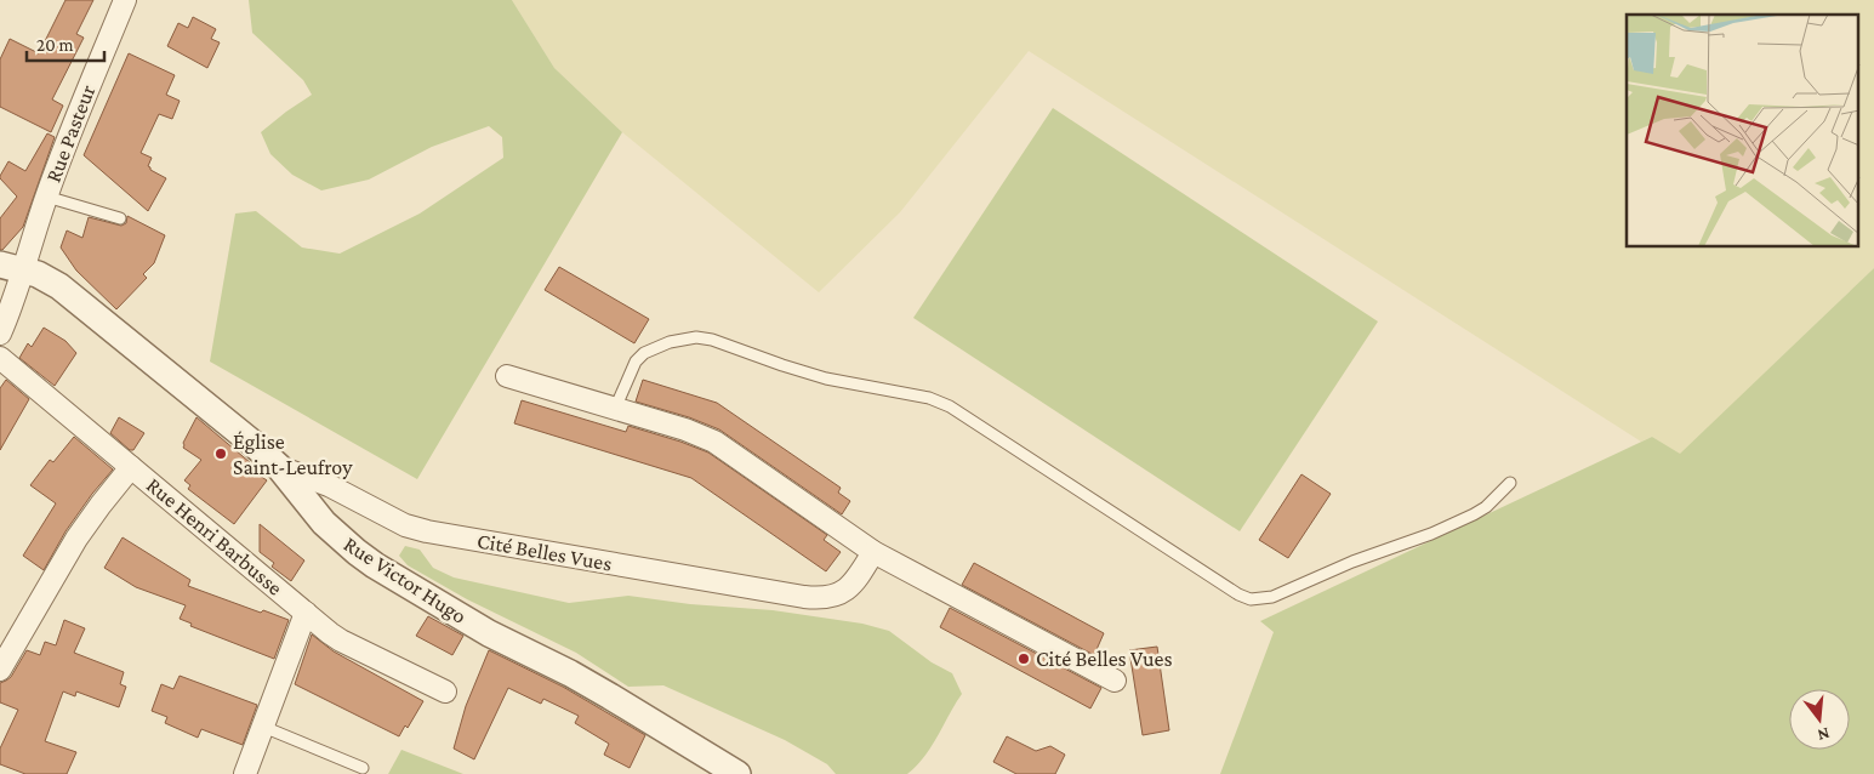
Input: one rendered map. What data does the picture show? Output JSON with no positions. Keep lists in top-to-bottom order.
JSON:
{
  "streets": {
    "street": [
      "Rue Pasteur",
      "Rue Henri Barbusse",
      "Cité Belles Vues",
      "Rue Victor Hugo"
    ]
  },
  "crossings": [
    ["Rue Pasteur", "Rue Victor Hugo"],
    ["Cité Belles Vues", "Rue Victor Hugo"]
  ],
  "places": ["Église Saint-Leufroy", "Cité Belles Vues"],
  "scale_bar": "20 m",
  "north": "bottom"
}
